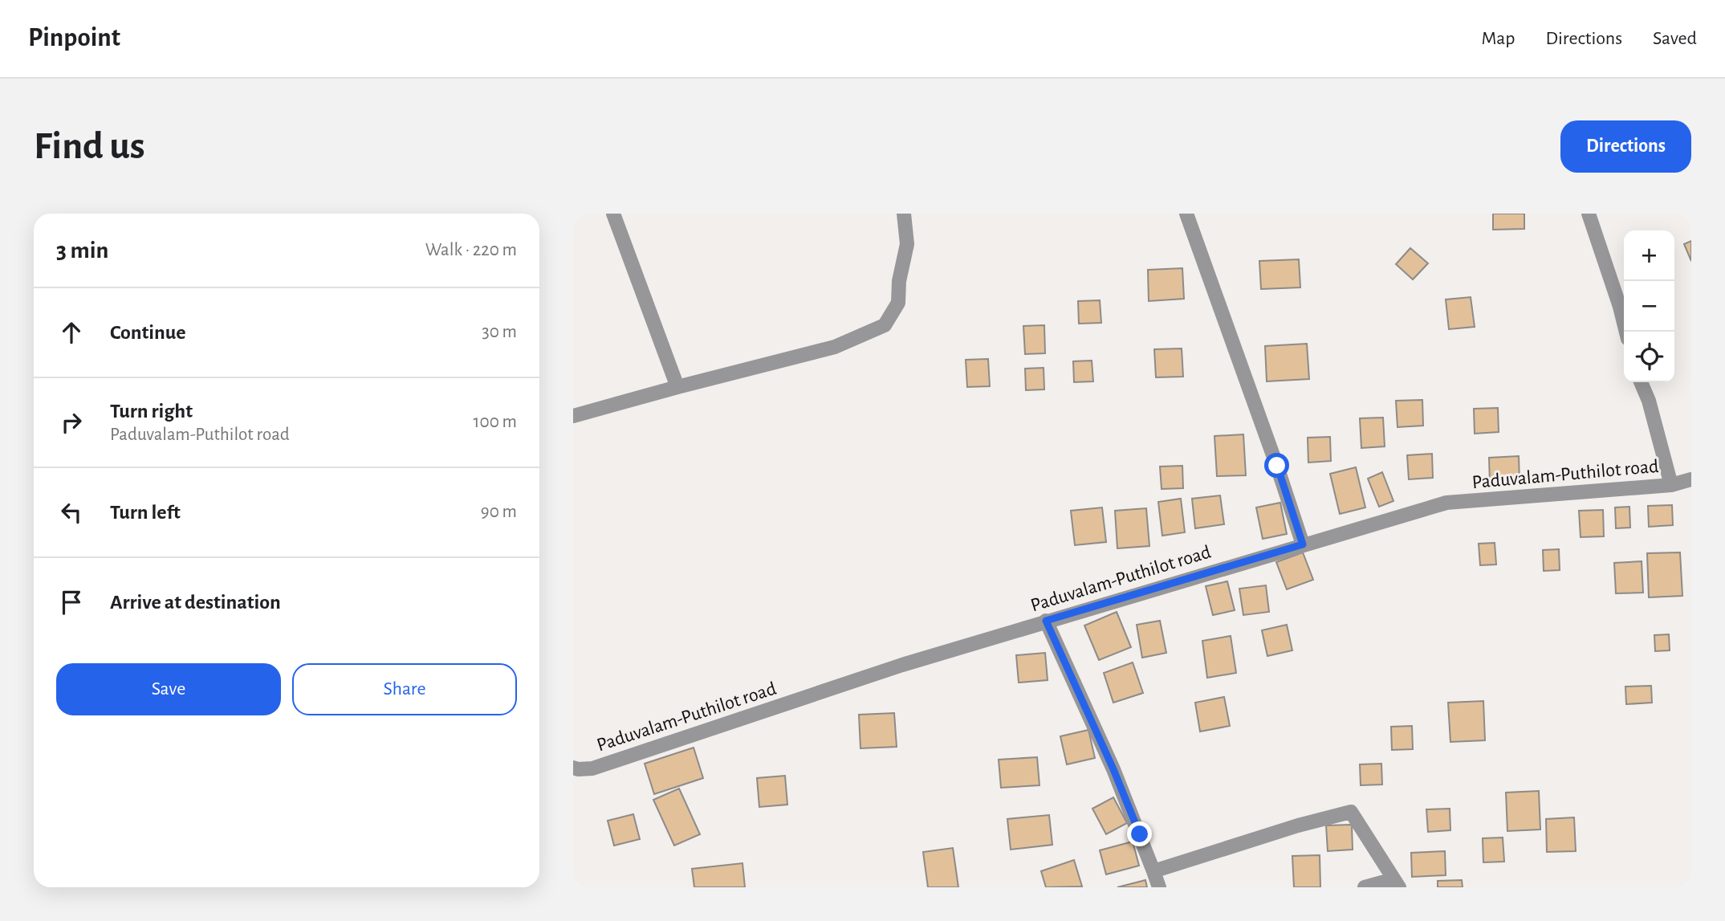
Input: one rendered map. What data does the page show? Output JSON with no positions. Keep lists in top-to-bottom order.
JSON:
{
  "streets": {
    "street": ["Paduvalam-Puthilot road"]
  },
  "page": {
    "header": "Pinpoint",
    "nav": ["Map", "Directions", "Saved"],
    "buttons": [
      "Directions",
      ["Save", "Share"]
    ],
    "title": "Find us",
    "heading": ["3 min", "Walk · 220 m"],
    "map_buttons": ["+", "−"],
    "list": [
      ["Continue", "30 m"],
      ["Turn right", "Paduvalam-Puthilot road", "100 m"],
      ["Turn left", "90 m"],
      "Arrive at destination"
    ]
  }
}
